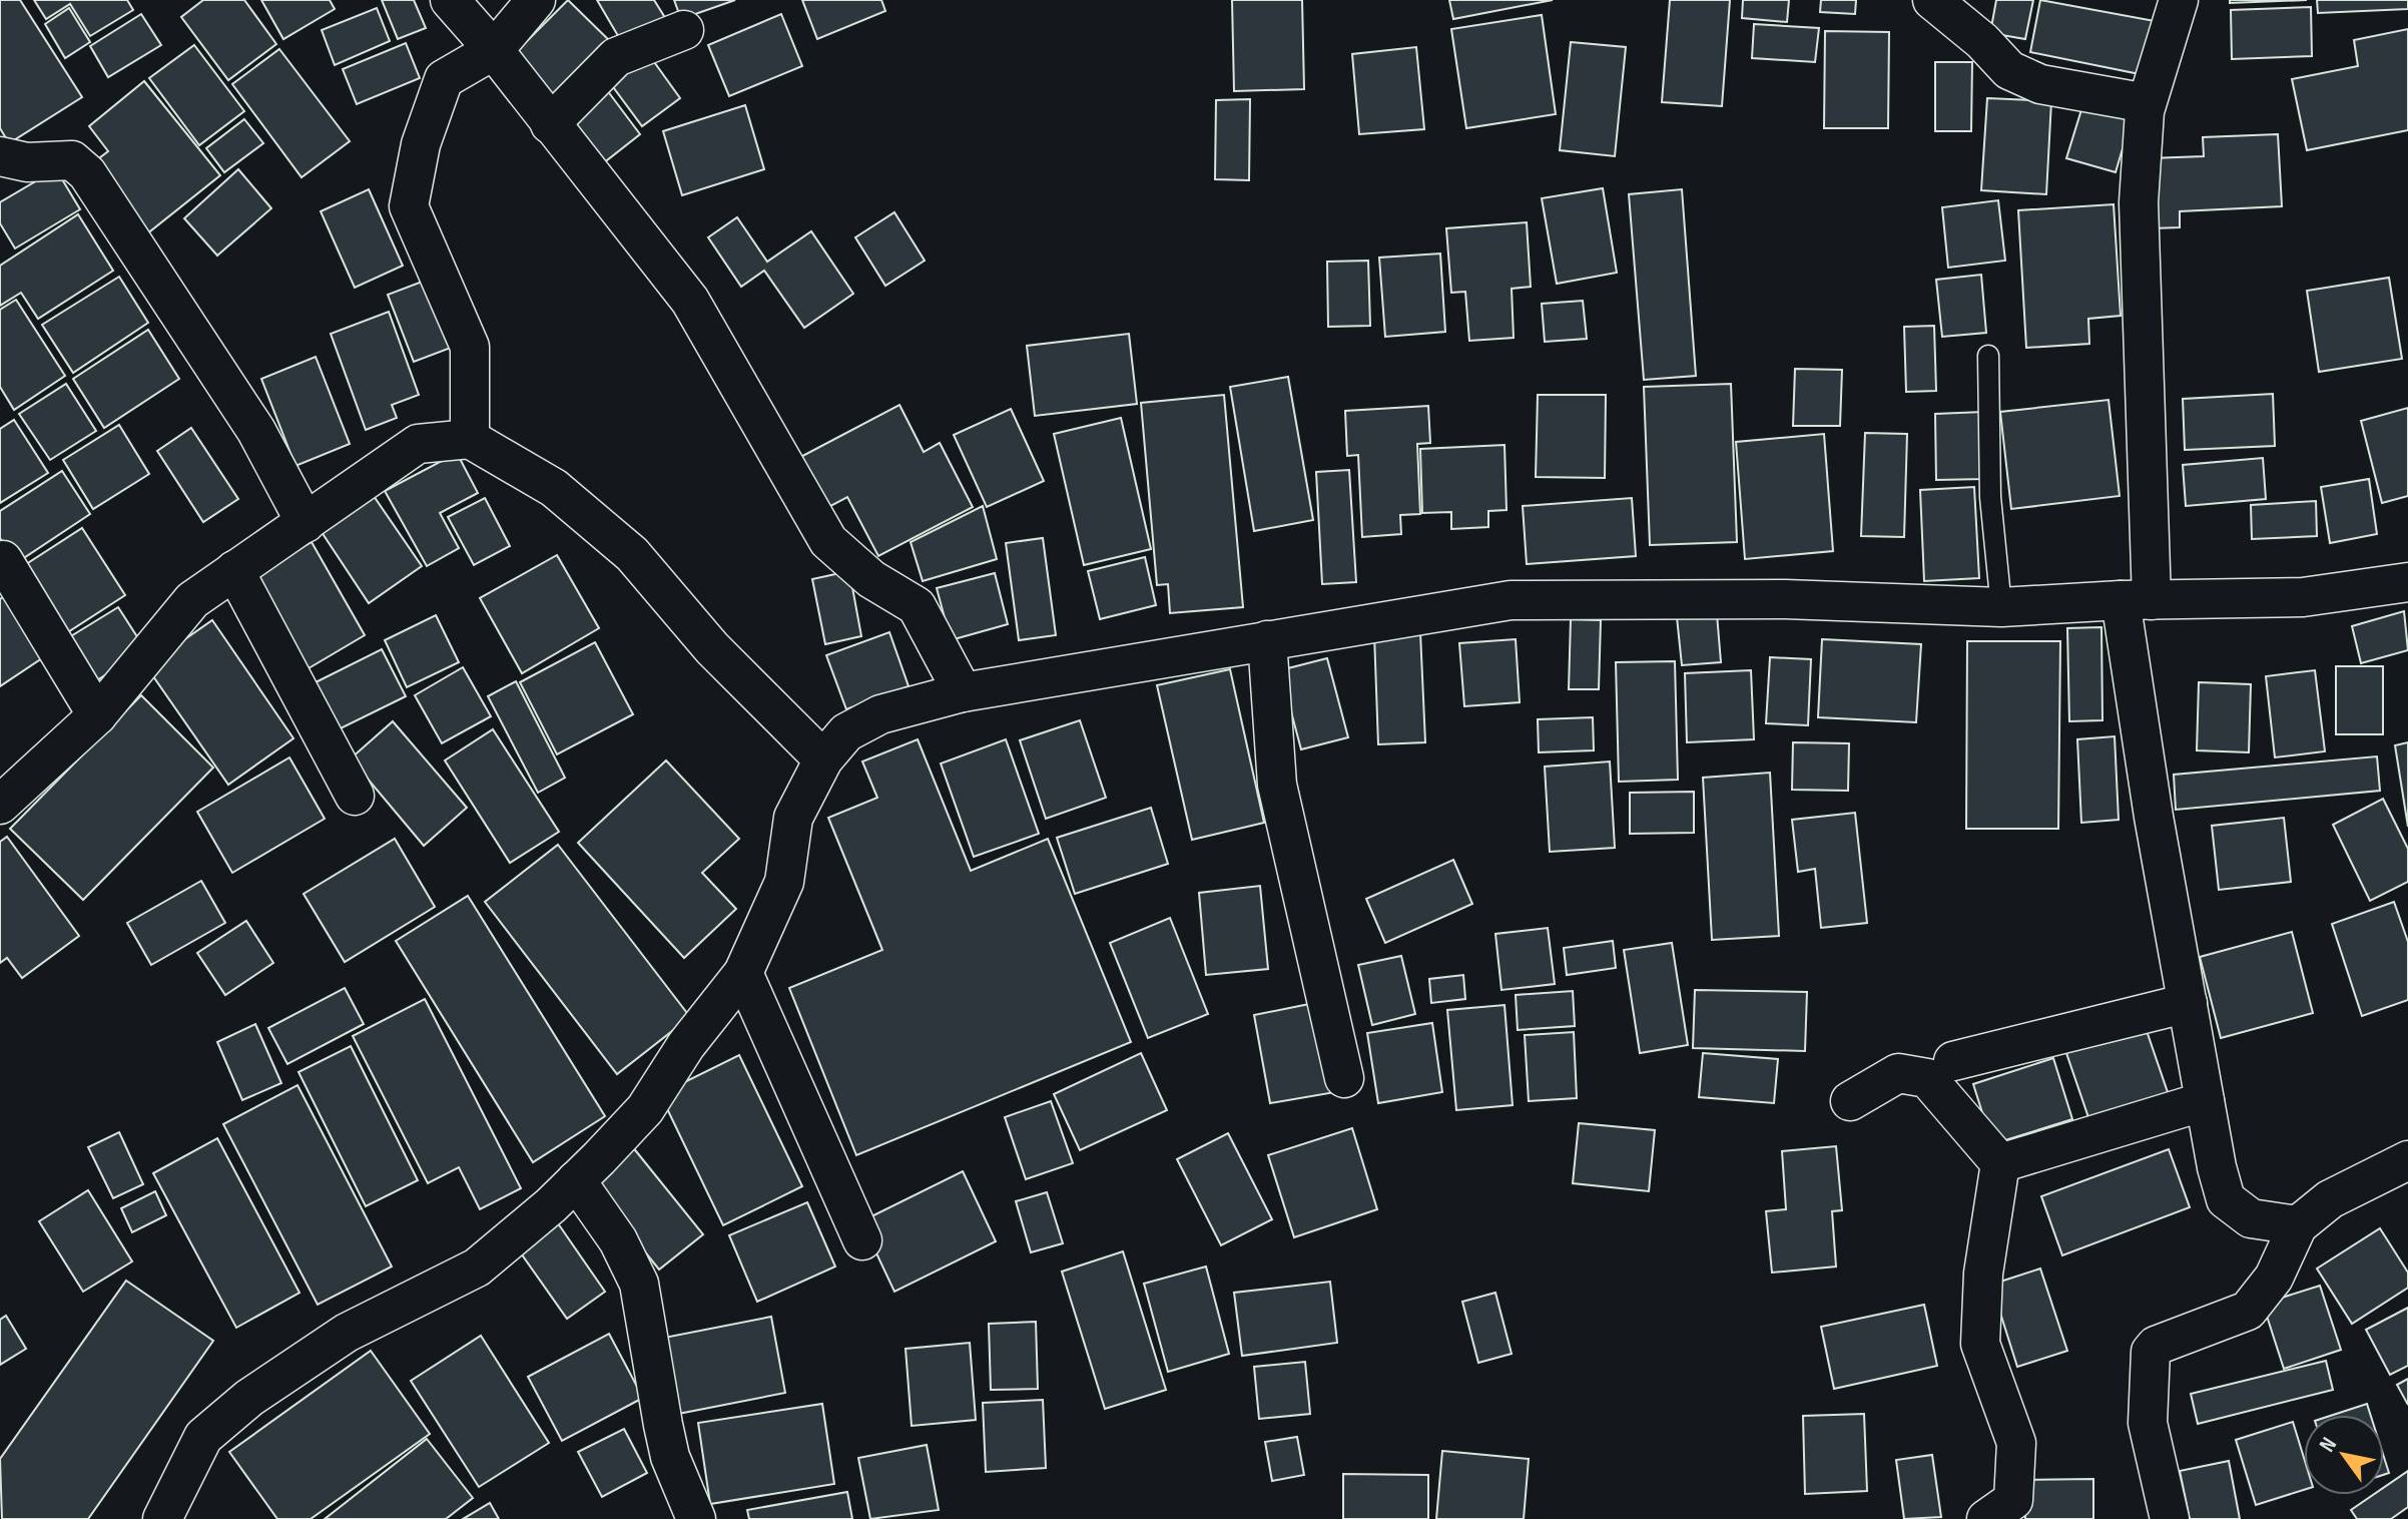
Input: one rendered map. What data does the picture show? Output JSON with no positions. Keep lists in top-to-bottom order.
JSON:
{
  "north": "top left"
}
